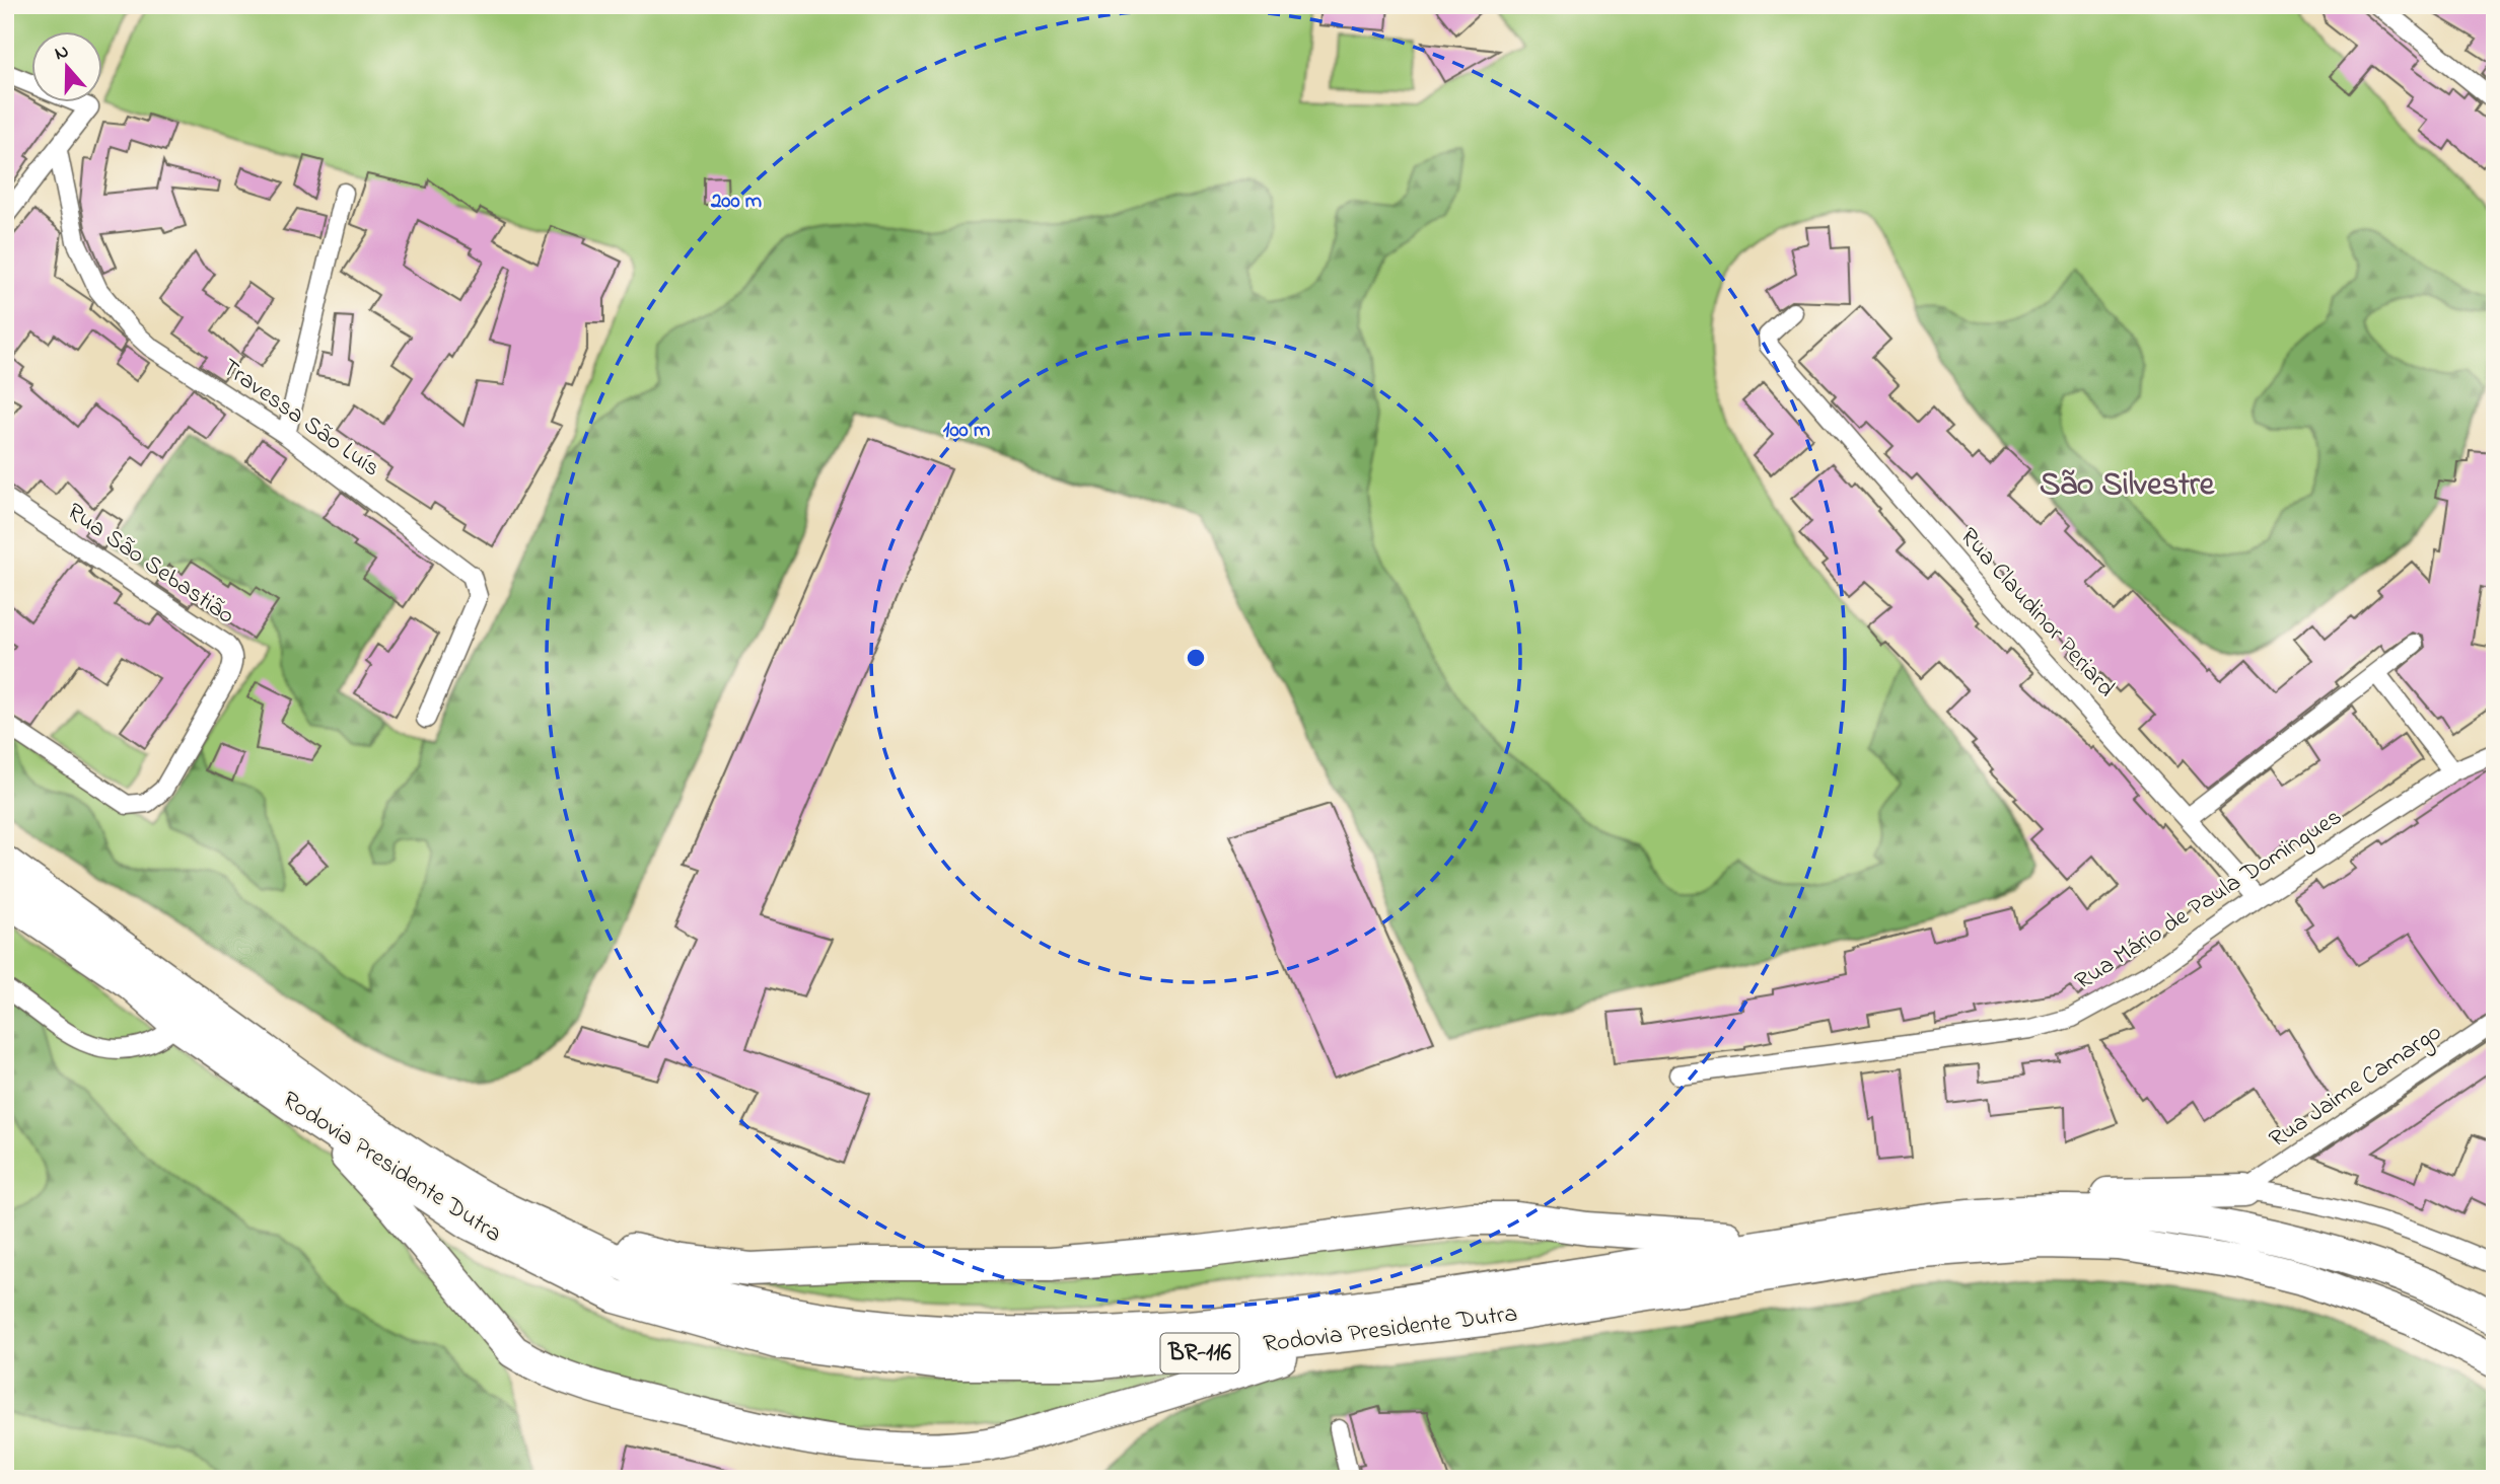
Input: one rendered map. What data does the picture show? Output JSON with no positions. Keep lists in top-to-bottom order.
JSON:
{
  "streets": {
    "highway": ["Rodovia Presidente Dutra", "BR-116"],
    "street": [
      "Travessa São Luís",
      "Rua São Sebastião",
      "Rua Claudinor Periard",
      "Rua Mário de Paula Domingues",
      "Rua Jaime Camargo"
    ]
  },
  "crossings": [
    ["Rua Claudinor Periard", "Rua Mário de Paula Domingues"]
  ],
  "districts": ["São Silvestre"],
  "north": "top",
  "rings": ["200 m", "100 m"]
}
